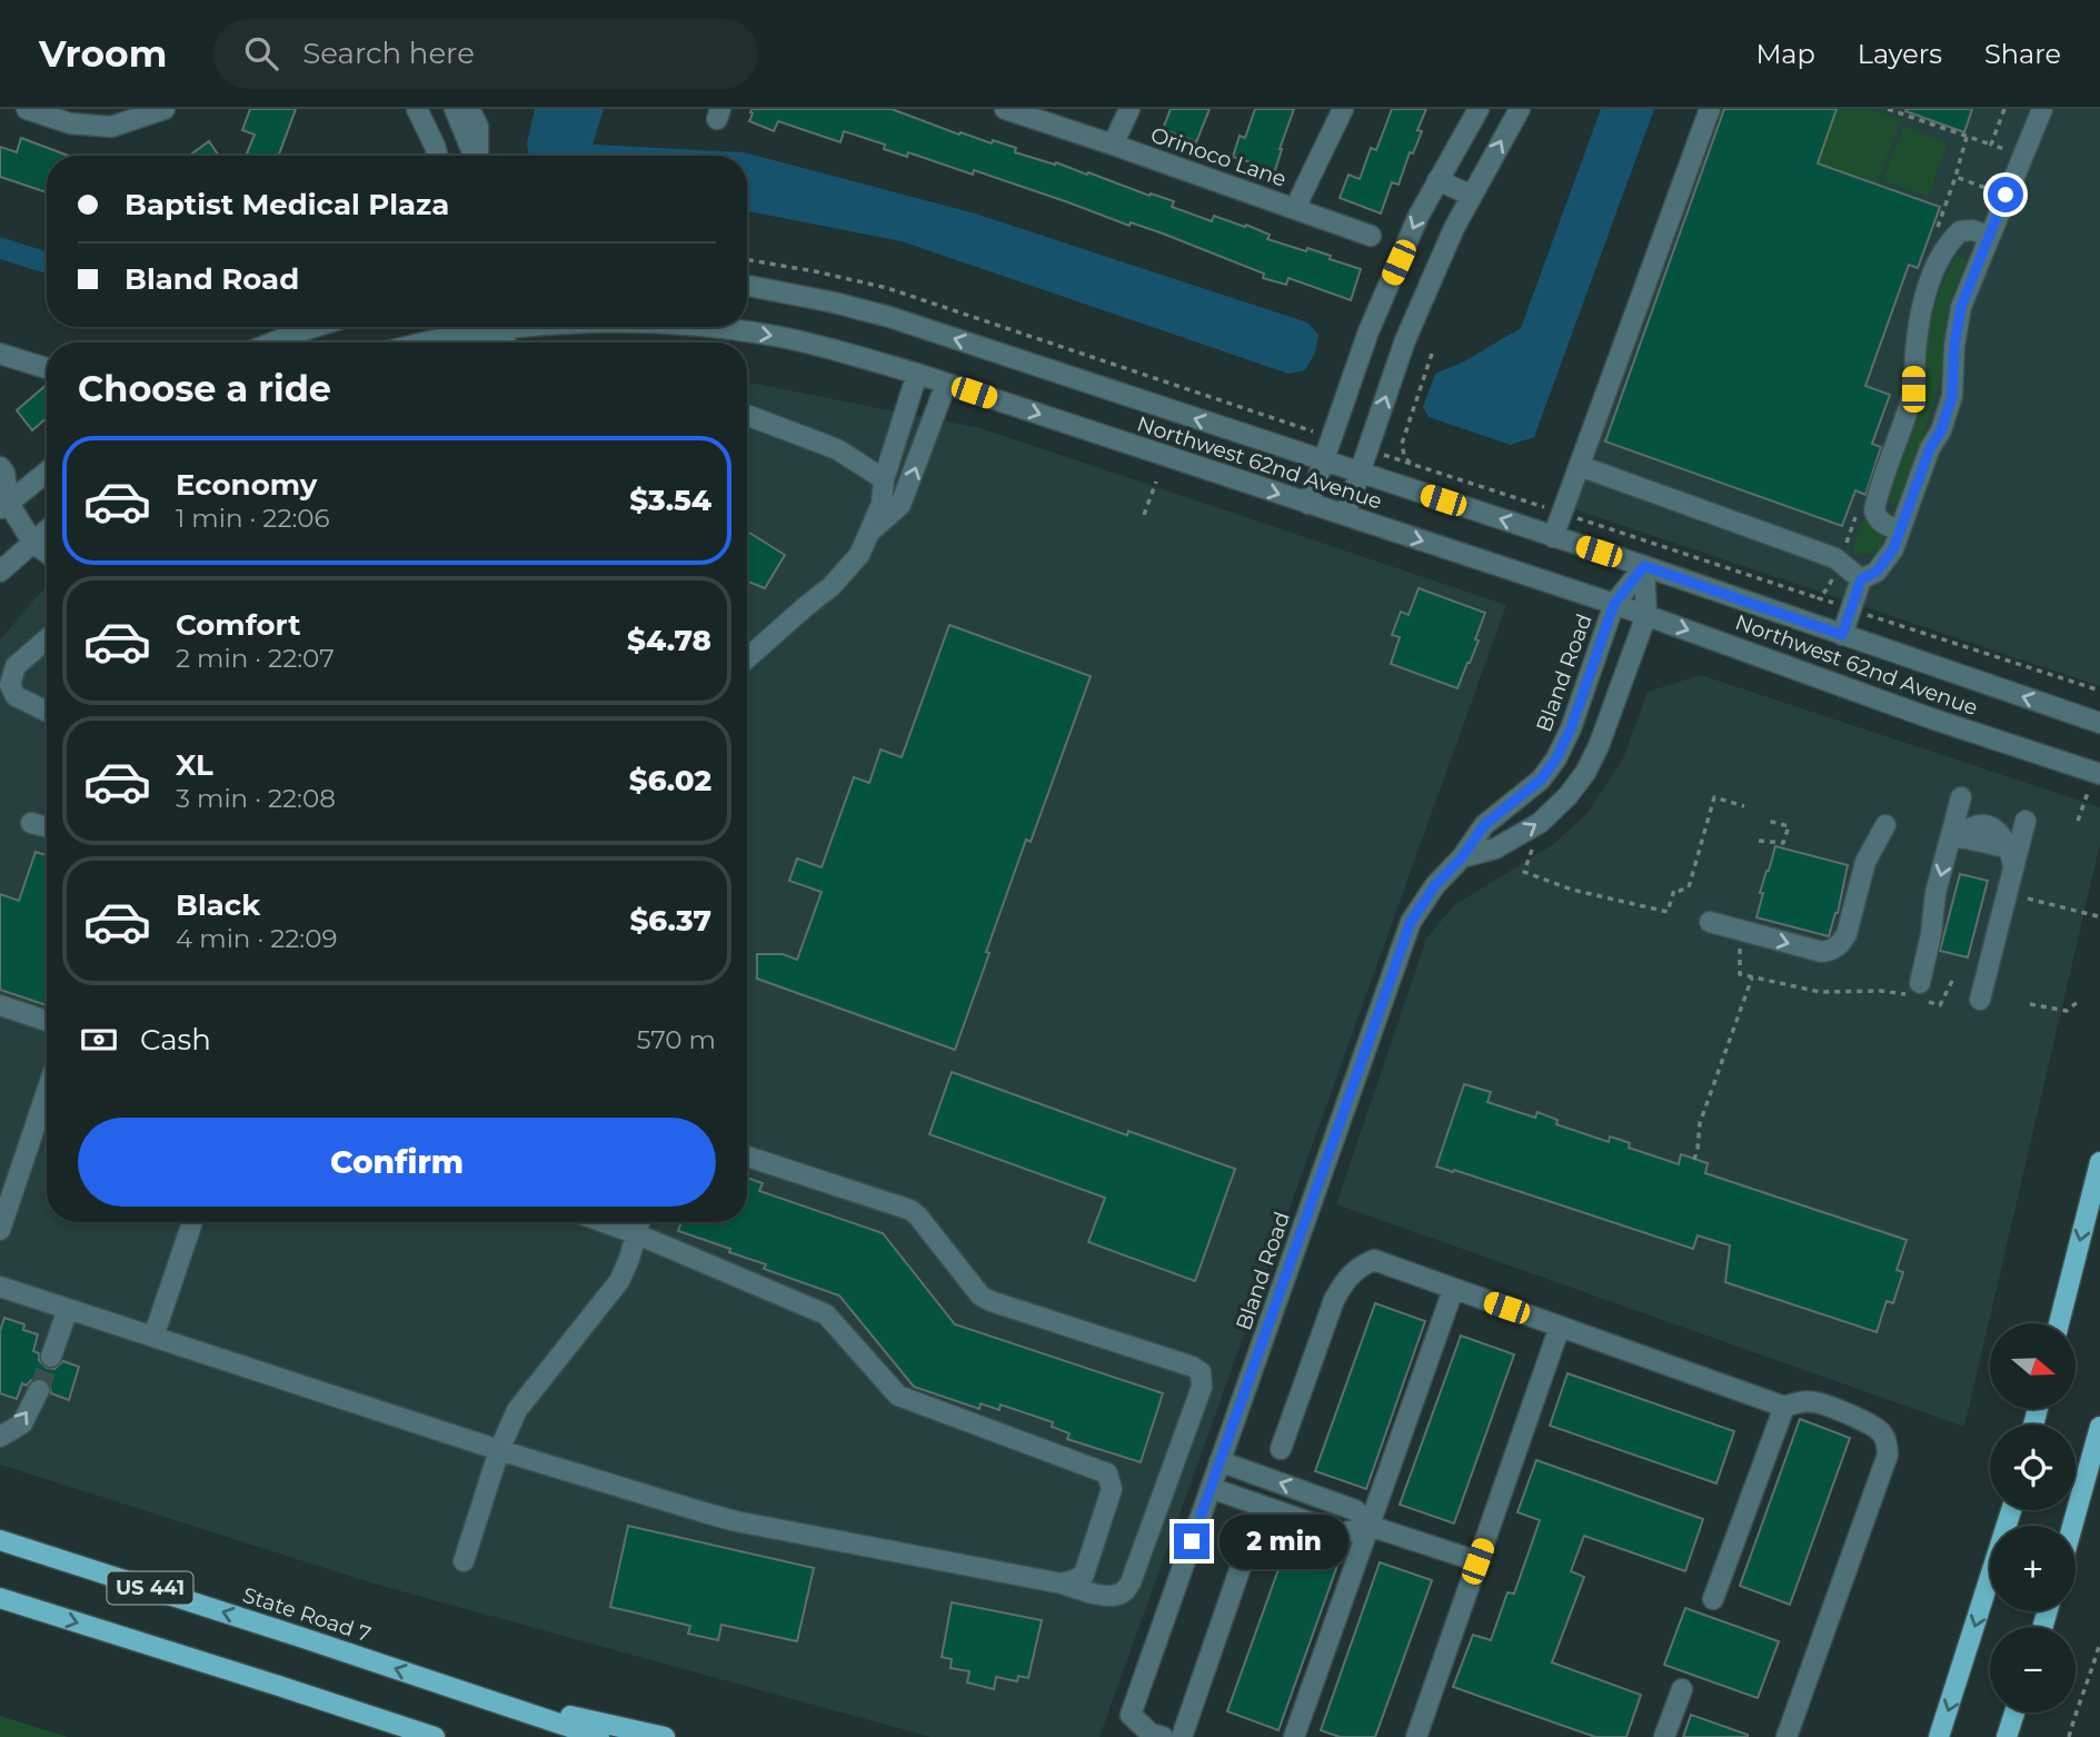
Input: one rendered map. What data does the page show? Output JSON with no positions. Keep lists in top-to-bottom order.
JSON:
{
  "streets": {
    "main road": ["US 441", "State Road 7"],
    "street": ["Orinoco Lane", "Northwest 62nd Avenue", "Bland Road"]
  },
  "crossings": [
    ["Northwest 62nd Avenue", "Bland Road"]
  ],
  "north": "right",
  "page": {
    "header": "Vroom",
    "search": "Search here",
    "nav": ["Map", "Layers", "Share"],
    "banner": ["Baptist Medical Plaza", "Bland Road"],
    "heading": "Choose a ride",
    "list": [
      {
        "name": "Economy",
        "note": "1 min · 22:06",
        "value": "$3.54"
      },
      {
        "name": "Comfort",
        "note": "2 min · 22:07",
        "value": "$4.78"
      },
      {
        "name": "XL",
        "note": "3 min · 22:08",
        "value": "$6.02"
      },
      {
        "name": "Black",
        "note": "4 min · 22:09",
        "value": "$6.37"
      }
    ],
    "pay": ["Cash", "570 m"],
    "buttons": "Confirm",
    "map_buttons": ["+", "−"],
    "bubble": "2 min"
  }
}
